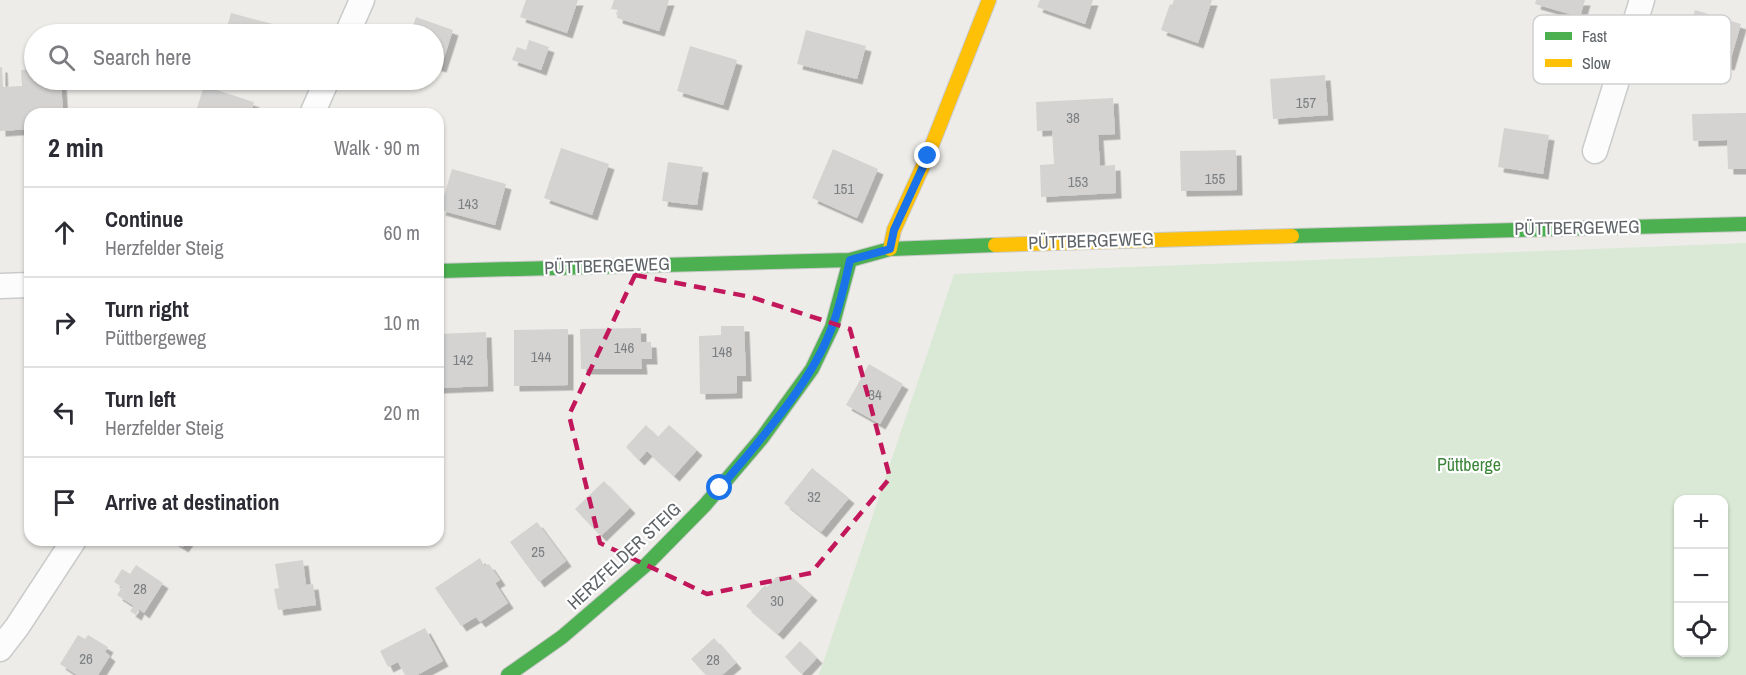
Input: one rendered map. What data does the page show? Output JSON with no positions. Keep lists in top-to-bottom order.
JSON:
{
  "streets": {
    "street": ["PÜTTBERGEWEG", "HERZFELDER STEIG"]
  },
  "crossings": [
    ["PÜTTBERGEWEG", "HERZFELDER STEIG"]
  ],
  "parks": ["Püttberge"],
  "house_numbers": [
    "157",
    "38",
    "155",
    "153",
    "151",
    "143",
    "146",
    "148",
    "144",
    "142",
    "34",
    "32",
    "25",
    "28",
    "30",
    "26",
    "28"
  ],
  "legend": ["Fast", "Slow"],
  "page": {
    "search": "Search here",
    "heading": ["2 min", "Walk · 90 m"],
    "list": [
      ["Continue", "Herzfelder Steig", "60 m"],
      ["Turn right", "Püttbergeweg", "10 m"],
      ["Turn left", "Herzfelder Steig", "20 m"],
      "Arrive at destination"
    ],
    "map_buttons": ["+", "−"]
  }
}
